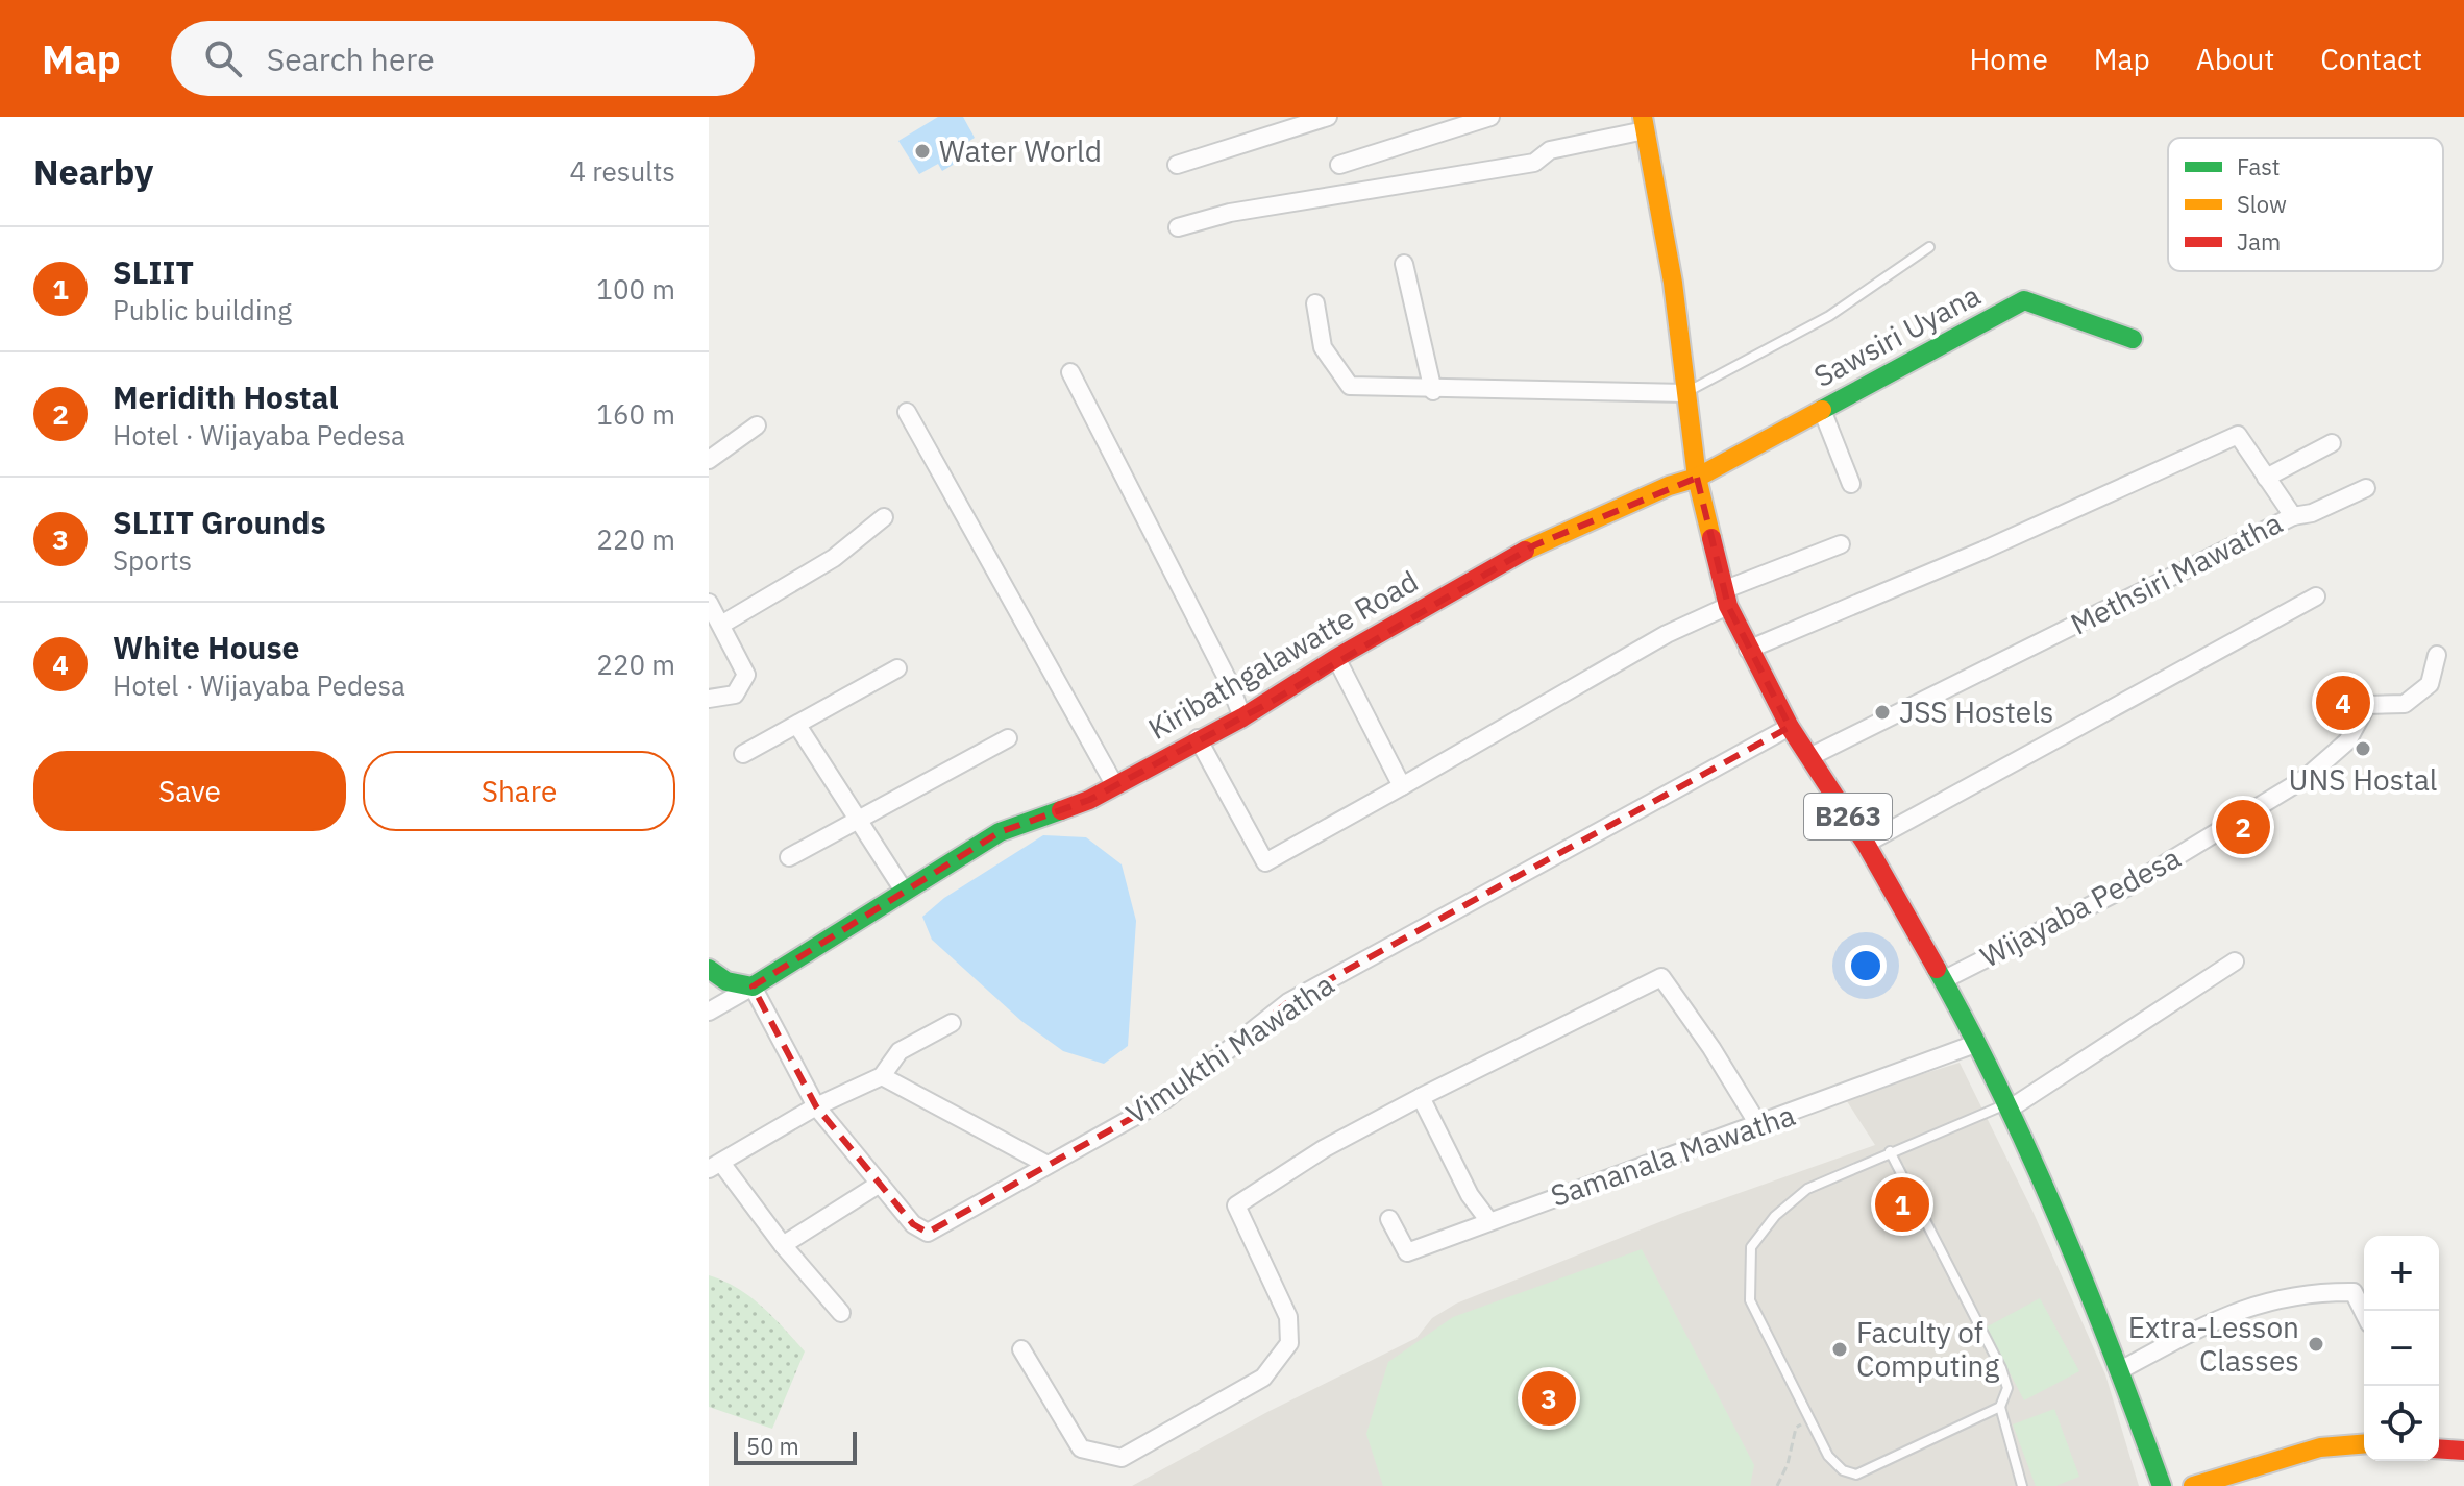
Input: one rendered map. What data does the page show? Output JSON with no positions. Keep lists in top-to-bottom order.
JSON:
{
  "streets": {
    "street": [
      "Sawsiri Uyana",
      "Methsiri Mawatha",
      "Kiribathgalawatte Road",
      "B263",
      "Wijayaba Pedesa",
      "Vimukthi Mawatha",
      "Samanala Mawatha"
    ]
  },
  "crossings": [
    ["Sawsiri Uyana", "Kiribathgalawatte Road"],
    ["Sawsiri Uyana", "B263"],
    ["Methsiri Mawatha", "B263"],
    ["Kiribathgalawatte Road", "B263"],
    ["Kiribathgalawatte Road", "Vimukthi Mawatha"],
    ["B263", "Wijayaba Pedesa"],
    ["B263", "Vimukthi Mawatha"],
    ["B263", "Samanala Mawatha"]
  ],
  "places": [
    "Water World",
    "JSS Hostels",
    "UNS Hostal",
    "Extra-Lesson Classes",
    "Faculty of Computing"
  ],
  "legend": ["Fast", "Slow", "Jam"],
  "scale_bar": "50 m",
  "page": {
    "header": "Map",
    "search": "Search here",
    "nav": [
      "Home",
      "Map",
      "About",
      "Contact"
    ],
    "heading": ["Nearby", "4 results"],
    "list": [
      {
        "mark": "1",
        "name": "SLIIT",
        "note": "Public building",
        "value": "100 m"
      },
      {
        "mark": "2",
        "name": "Meridith Hostal",
        "note": "Hotel · Wijayaba Pedesa",
        "value": "160 m"
      },
      {
        "mark": "3",
        "name": "SLIIT Grounds",
        "note": "Sports",
        "value": "220 m"
      },
      {
        "mark": "4",
        "name": "White House",
        "note": "Hotel · Wijayaba Pedesa",
        "value": "220 m"
      }
    ],
    "pins": [
      "4",
      "2",
      "1",
      "3"
    ],
    "buttons": ["Save", "Share"],
    "map_buttons": ["+", "−"],
    "scale": "50 m"
  }
}
